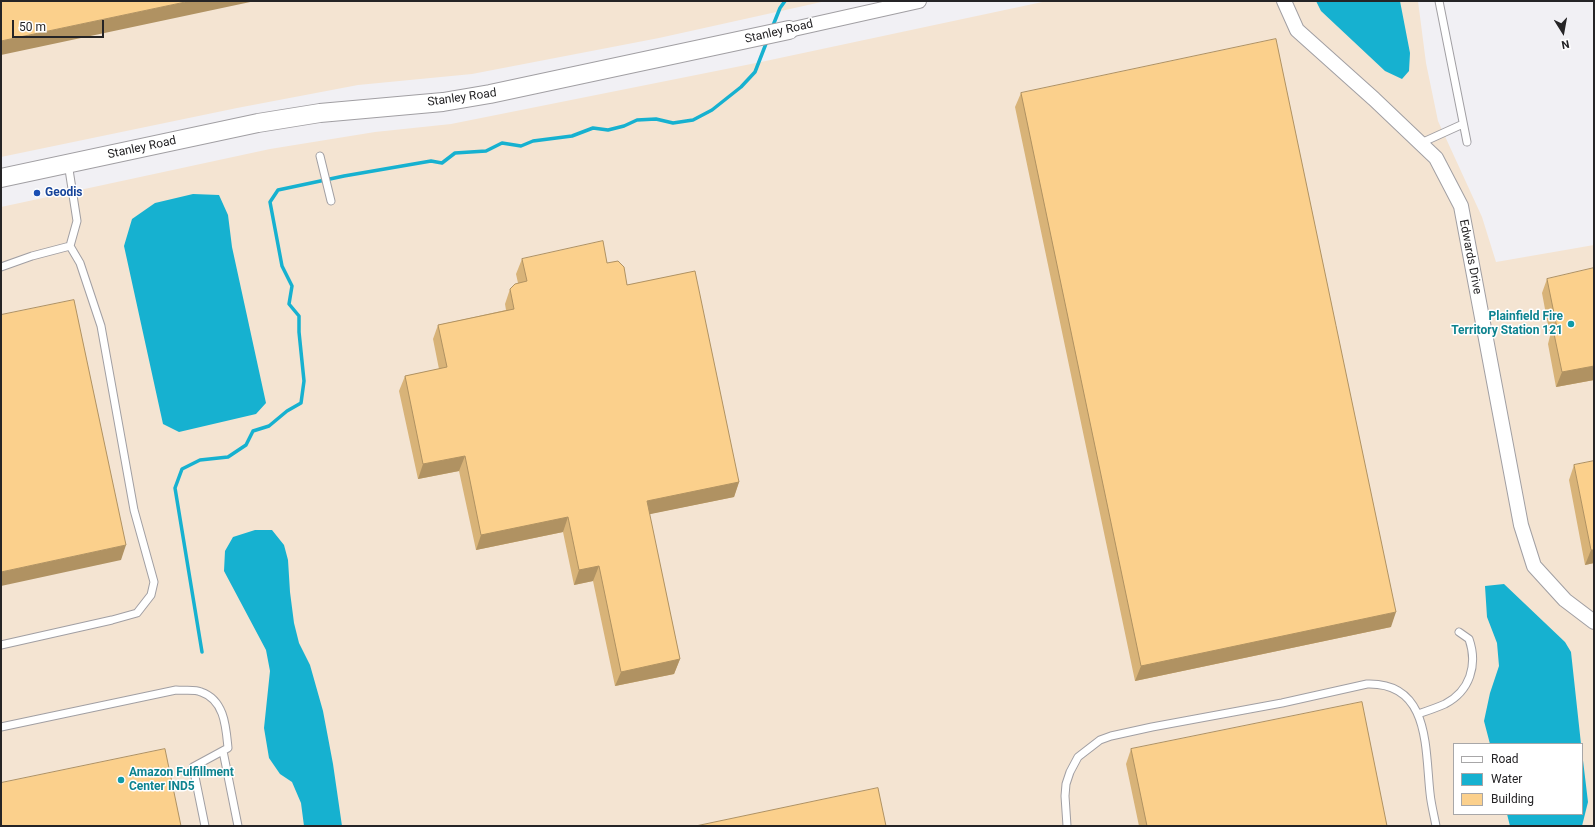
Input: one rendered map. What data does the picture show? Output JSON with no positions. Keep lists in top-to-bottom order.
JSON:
{
  "streets": {
    "street": ["Stanley Road", "Edwards Drive"]
  },
  "places": ["Geodis", "Plainfield Fire Territory Station 121", "Amazon Fulfillment Center IND5"],
  "legend": ["Road", "Water", "Building"],
  "scale_bar": "50 m",
  "north": "bottom"
}
